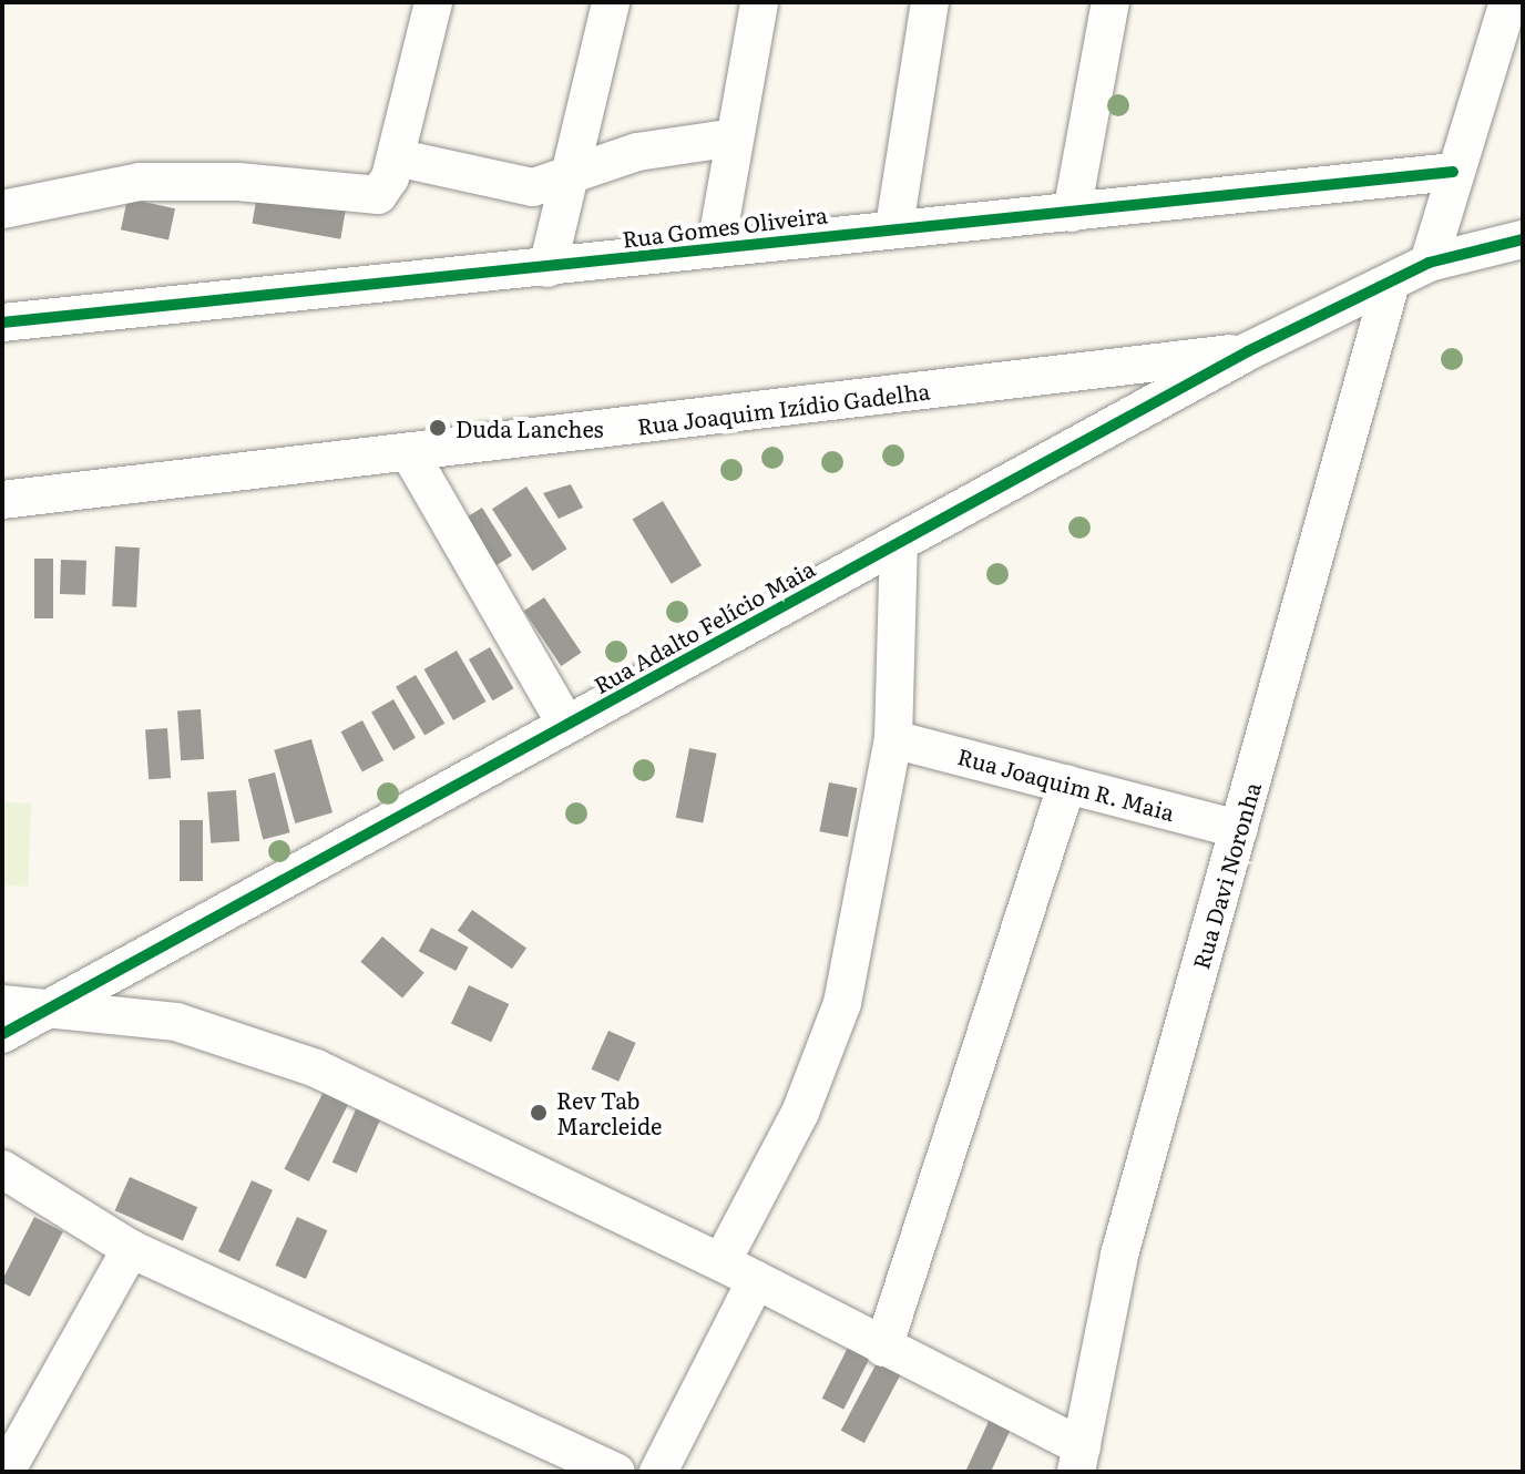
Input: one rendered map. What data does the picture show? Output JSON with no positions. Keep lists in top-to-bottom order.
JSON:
{
  "streets": {
    "street": [
      "Rua Gomes Oliveira",
      "Rua Joaquim Izídio Gadelha",
      "Rua Adalto Felício Maia",
      "Rua Joaquim R. Maia",
      "Rua Davi Noronha"
    ]
  },
  "crossings": [
    ["Rua Joaquim Izídio Gadelha", "Rua Adalto Felício Maia"],
    ["Rua Adalto Felício Maia", "Rua Davi Noronha"],
    ["Rua Joaquim R. Maia", "Rua Davi Noronha"]
  ],
  "places": ["Duda Lanches", "Rev Tab Marcleide"]
}
